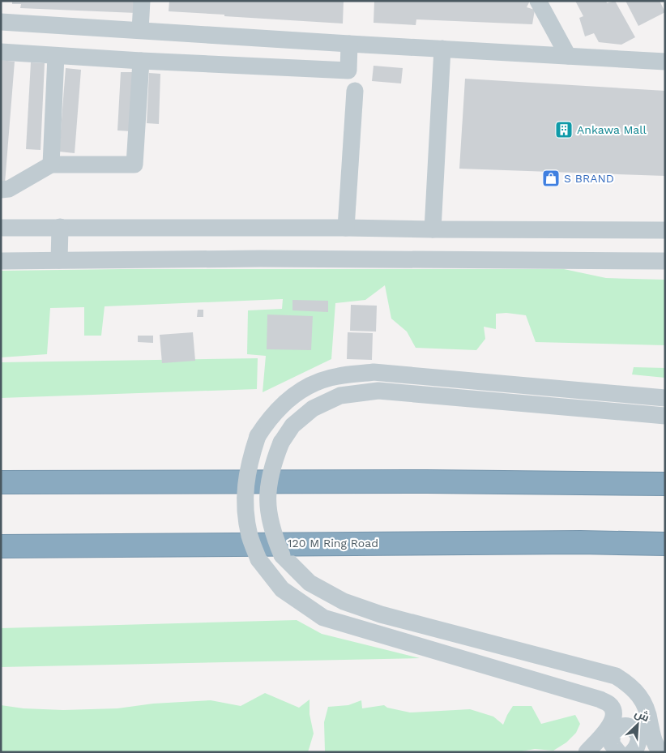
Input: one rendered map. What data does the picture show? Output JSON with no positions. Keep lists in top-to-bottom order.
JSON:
{
  "streets": {
    "highway": ["120 M Ring Road"]
  },
  "places": {
    "building": ["Ankawa Mall"],
    "shop": ["S BRAND"]
  },
  "north": "top right"
}
